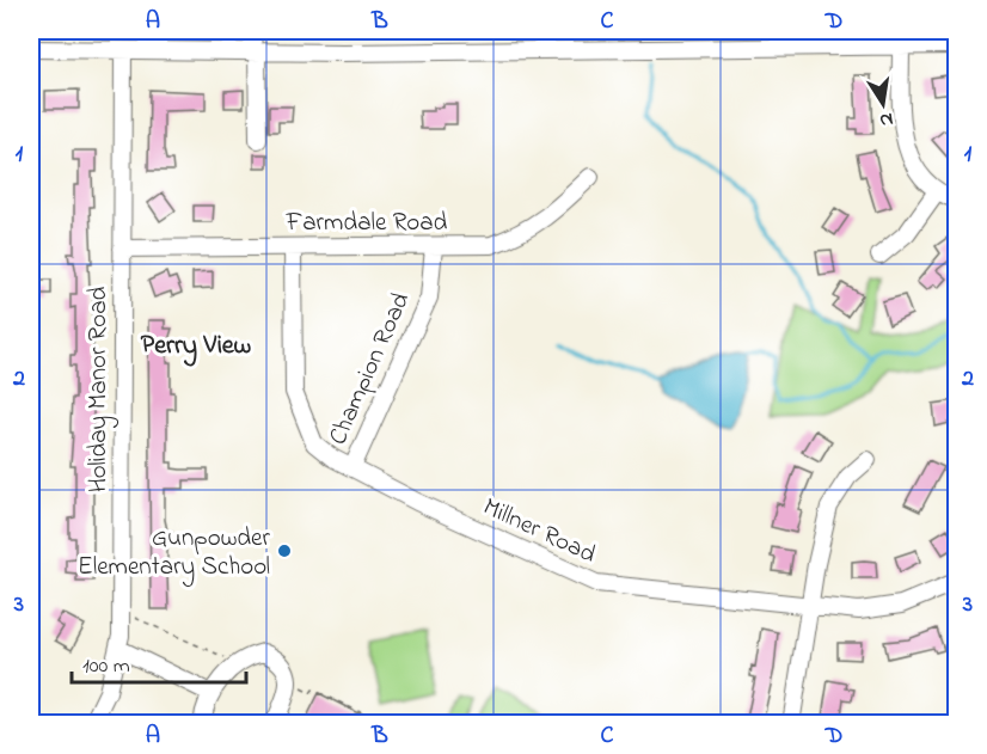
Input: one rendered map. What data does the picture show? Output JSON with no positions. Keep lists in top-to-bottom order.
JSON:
{
  "streets": {
    "street": [
      "Farmdale Road",
      "Champion Road",
      "Holiday Manor Road",
      "Millner Road"
    ]
  },
  "crossings": [
    ["Farmdale Road", "Champion Road"],
    ["Farmdale Road", "Holiday Manor Road"],
    ["Farmdale Road", "Millner Road"],
    ["Champion Road", "Millner Road"]
  ],
  "districts": ["Perry View"],
  "places": ["Gunpowder Elementary School"],
  "scale_bar": "100 m",
  "north": "bottom",
  "grid": {
    "columns": [
      "A",
      "B",
      "C",
      "D"
    ],
    "rows": ["1", "2", "3"]
  }
}
